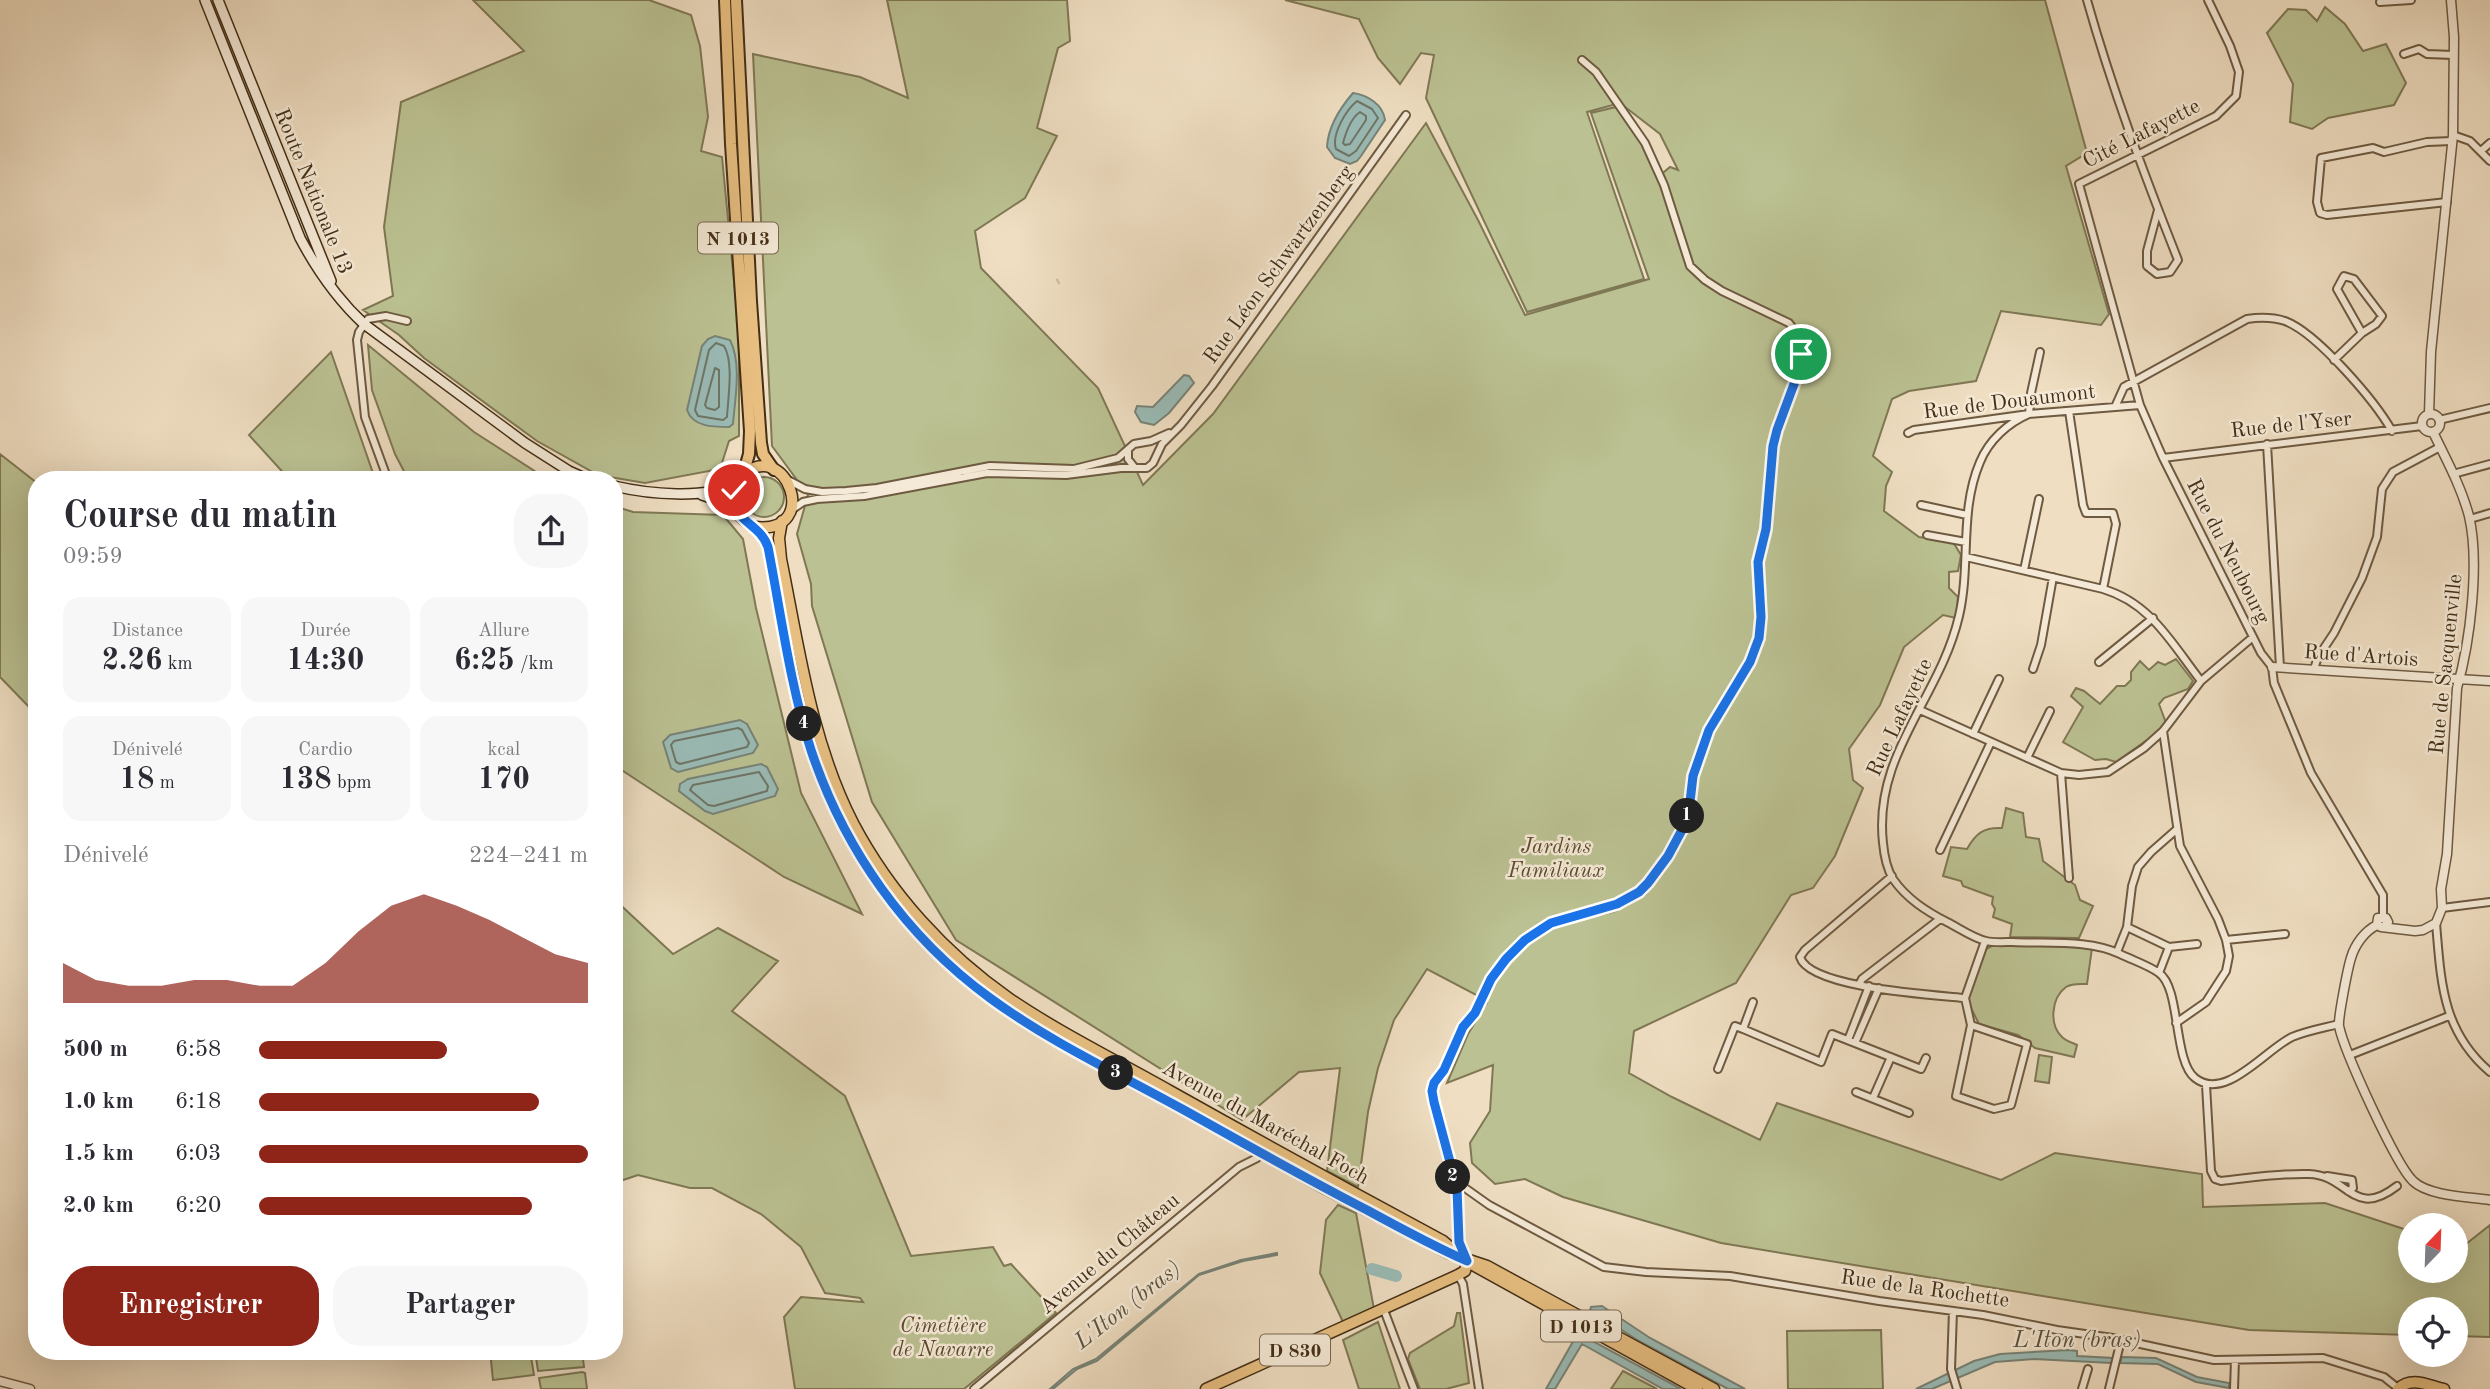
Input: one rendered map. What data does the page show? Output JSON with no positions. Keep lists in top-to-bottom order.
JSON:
{
  "streets": {
    "highway": ["N 1013"],
    "main road": [
      "Route Nationale 13",
      "Avenue du Maréchal Foch",
      "D 1013",
      "D 830"
    ],
    "street": [
      "Cité Lafayette",
      "Rue Léon Schwartzenberg",
      "Rue de Douaumont",
      "Rue de l'Yser",
      "Rue du Neubourg",
      "Rue d'Artois",
      "Rue de Sacquenville",
      "Rue Lafayette",
      "Avenue du Château",
      "Rue de la Rochette"
    ]
  },
  "crossings": [
    ["Cité Lafayette", "Rue du Neubourg"],
    ["N 1013", "Avenue du Maréchal Foch"],
    ["Rue de Douaumont", "Rue du Neubourg"],
    ["Rue de Douaumont", "Rue Lafayette"],
    ["Rue de l'Yser", "Rue du Neubourg"],
    ["Rue de l'Yser", "Rue de Sacquenville"],
    ["Rue du Neubourg", "Rue d'Artois"],
    ["Rue d'Artois", "Rue de Sacquenville"],
    ["Avenue du Maréchal Foch", "Avenue du Château"]
  ],
  "water": ["L'Iton (bras)"],
  "parks": ["Jardins Familiaux", "Cimetière de Navarre"],
  "north": "top right",
  "page": {
    "heading": ["Course du matin", "09:59"],
    "stats": [
      ["Distance", "2.26 km"],
      ["Durée", "14:30"],
      ["Allure", "6:25 /km"],
      ["Dénivelé", "18 m"],
      ["Cardio", "138 bpm"],
      ["kcal", "170"]
    ],
    "pins": [
      "4",
      "1",
      "3",
      "2"
    ],
    "chart": ["Dénivelé", "224–241 m"],
    "list": [
      {
        "name": "500 m",
        "note": "6:58"
      },
      {
        "name": "1.0 km",
        "note": "6:18"
      },
      {
        "name": "1.5 km",
        "note": "6:03"
      },
      {
        "name": "2.0 km",
        "note": "6:20"
      }
    ],
    "buttons": ["Enregistrer", "Partager"]
  }
}
